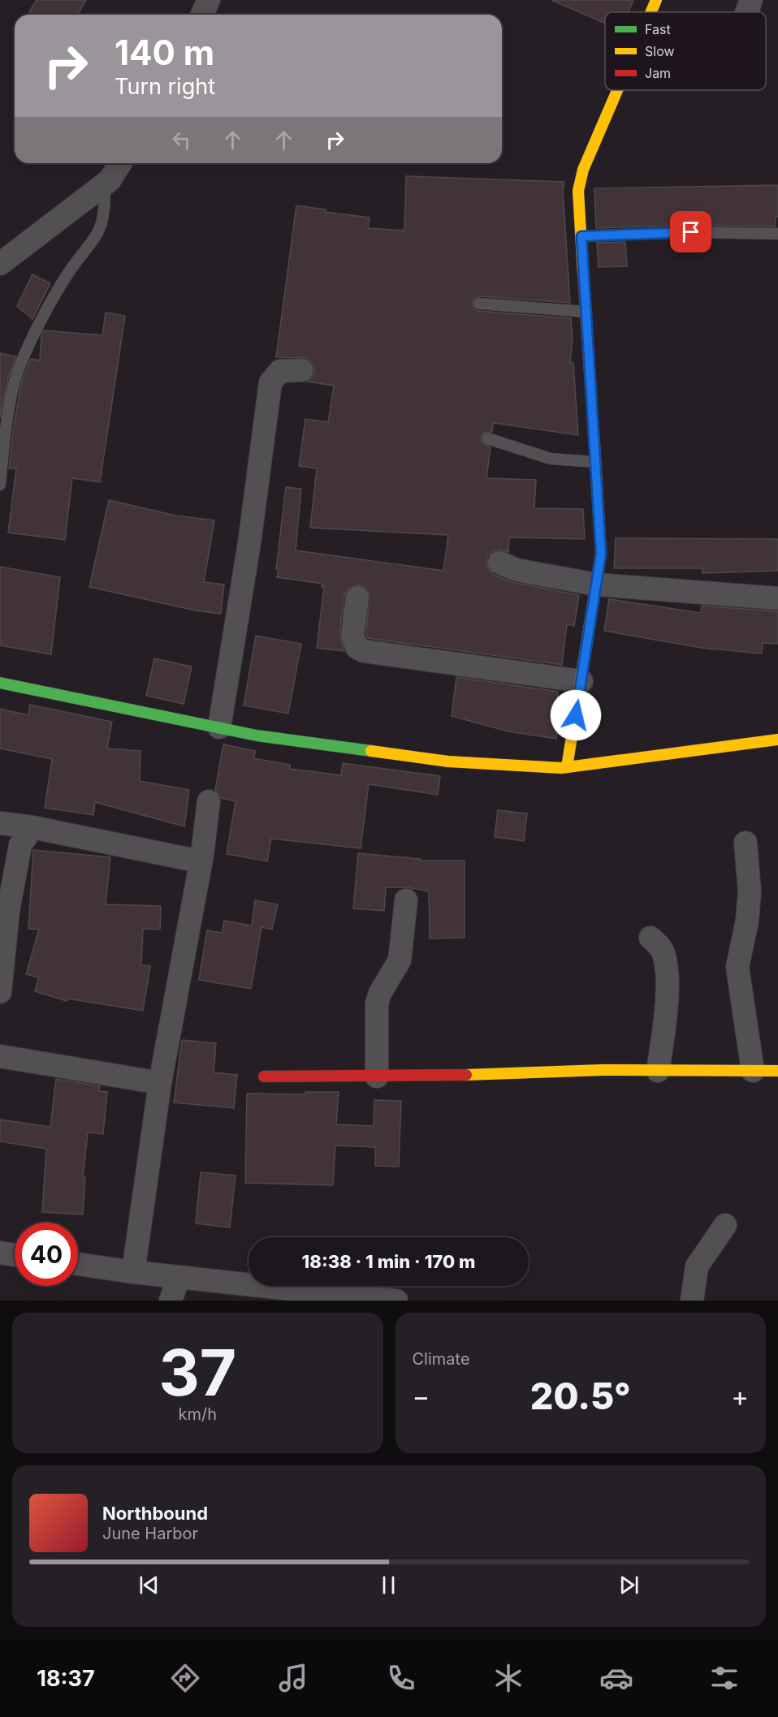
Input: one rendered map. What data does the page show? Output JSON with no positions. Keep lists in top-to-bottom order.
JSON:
{
  "legend": ["Fast", "Slow", "Jam"],
  "page": {
    "turn": ["140 m", "Turn right"],
    "limit": "40",
    "trip": "18:38 · 1 min · 170 m",
    "tile": [
      ["37", "km/h"],
      "Climate"
    ],
    "heat": ["−", "20.5°", "+"],
    "song": ["Northbound", "June Harbor"],
    "tabs": "18:37"
  }
}
